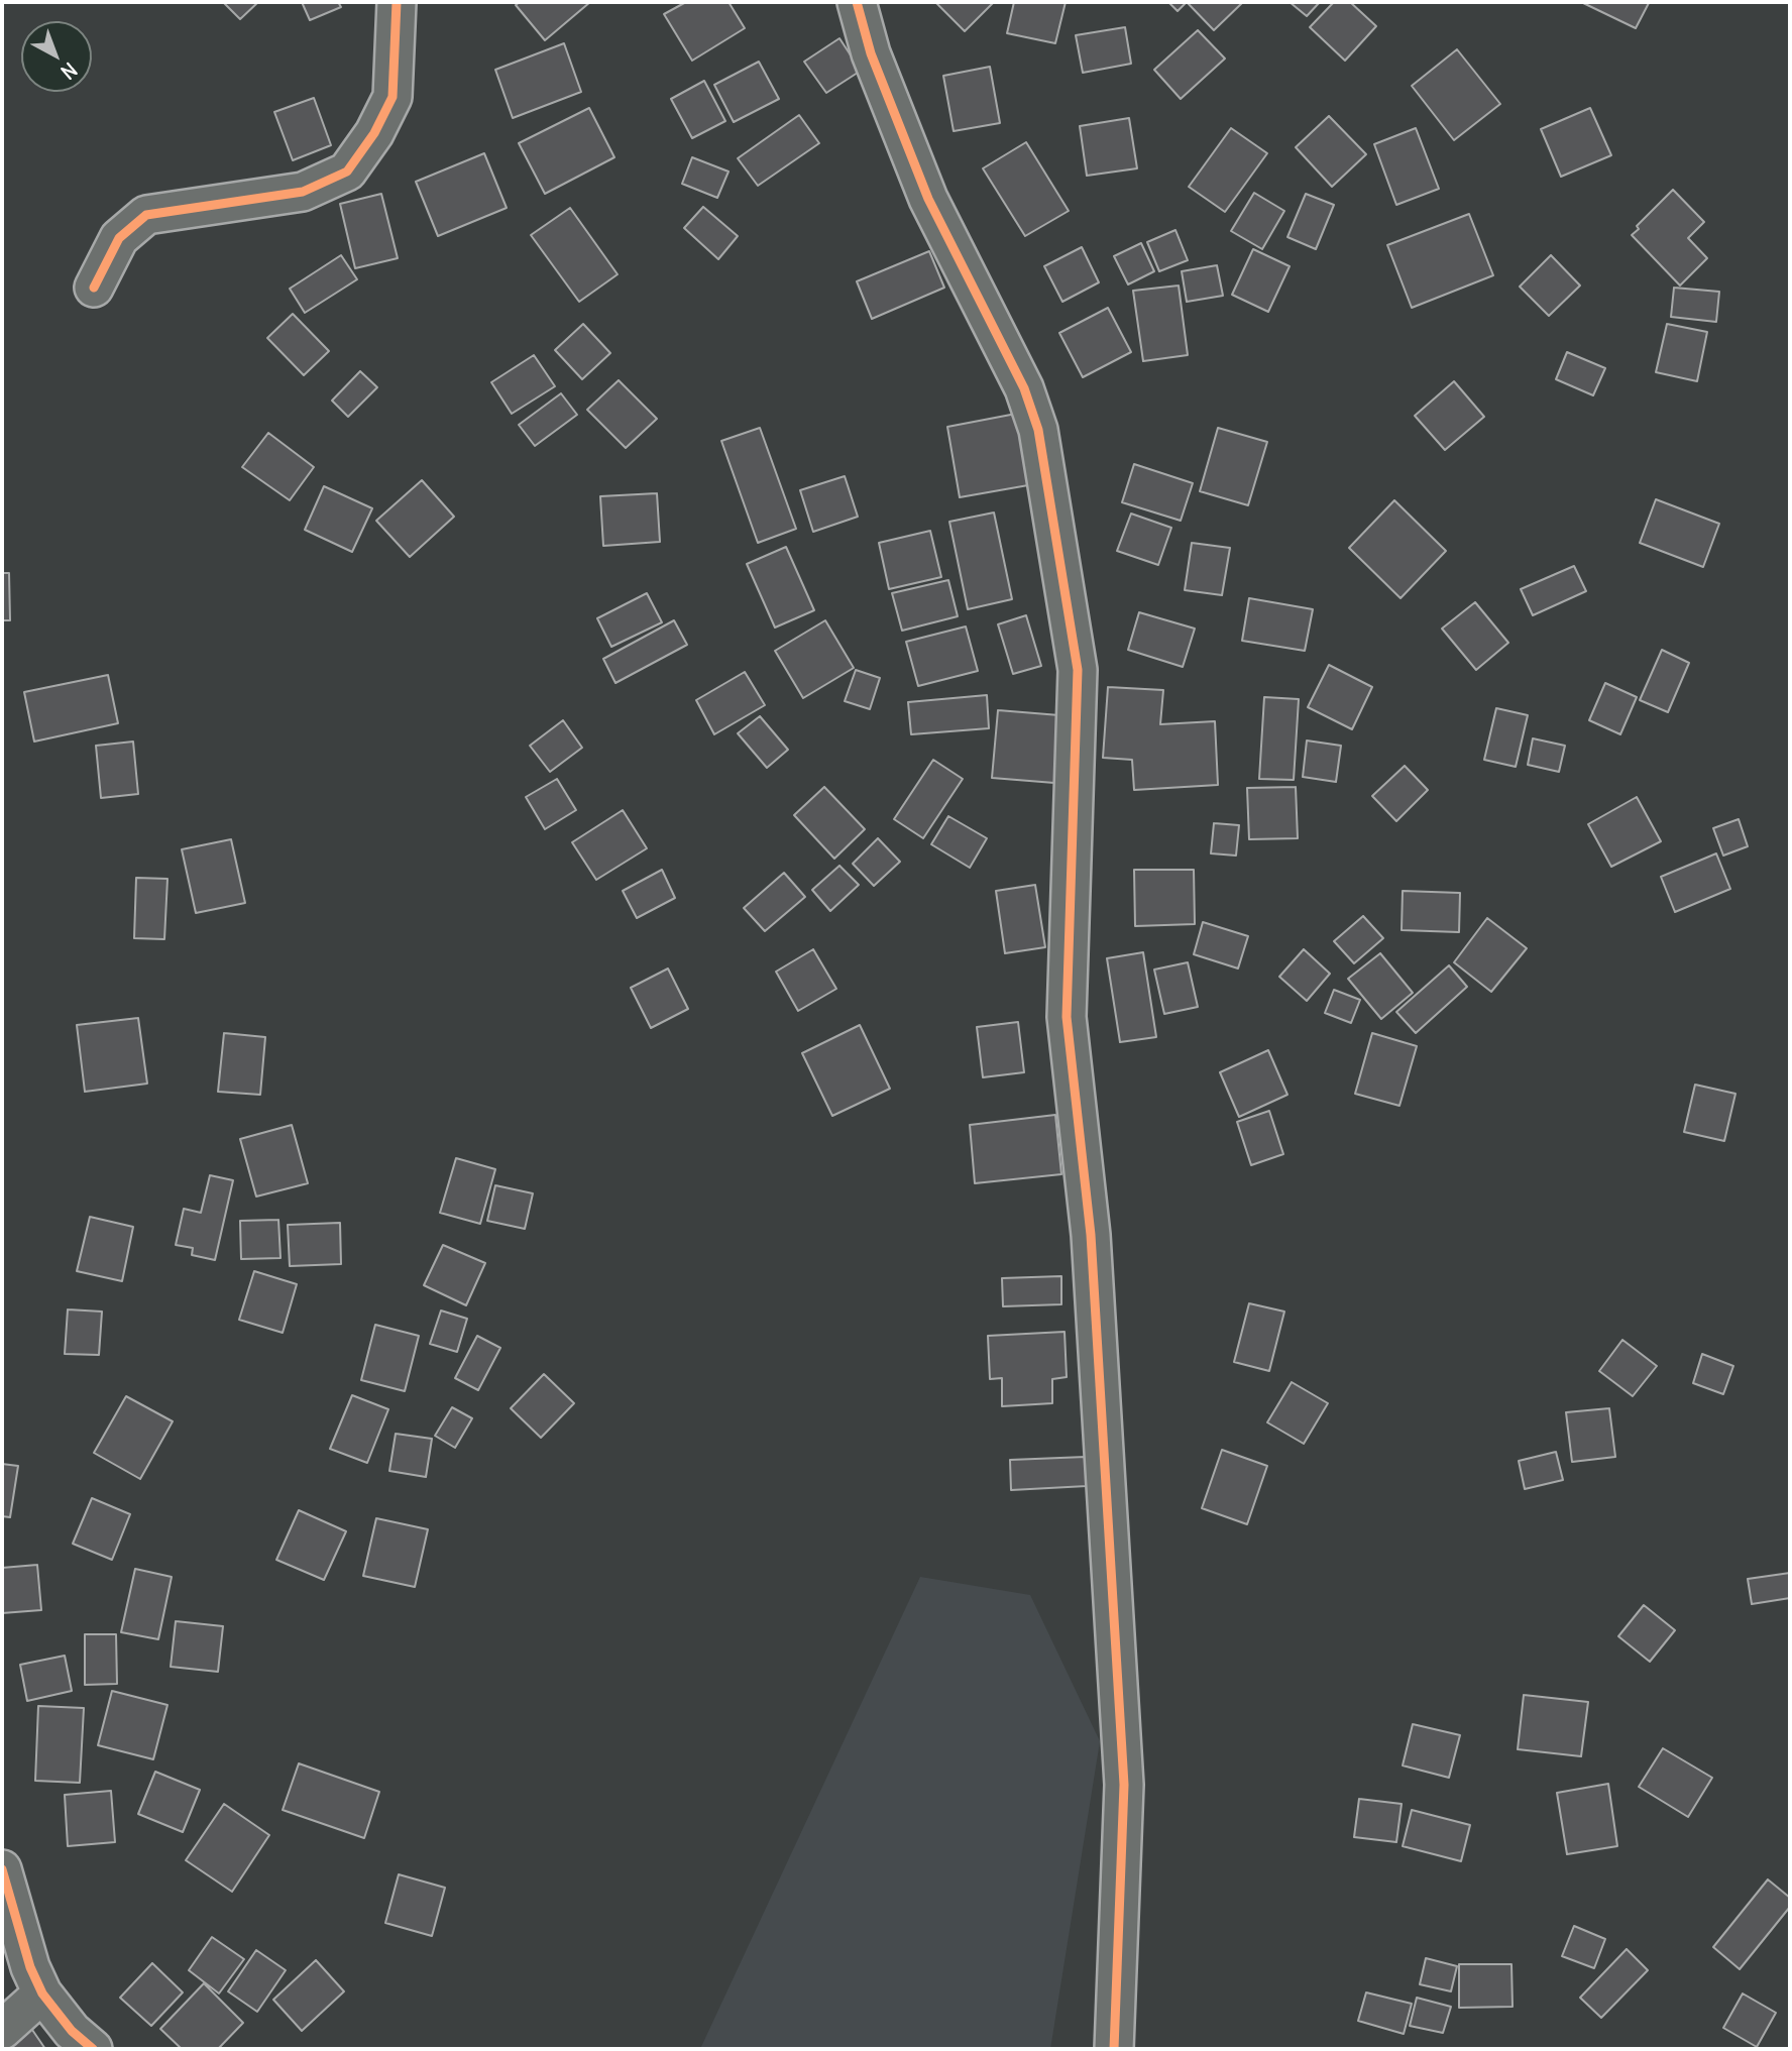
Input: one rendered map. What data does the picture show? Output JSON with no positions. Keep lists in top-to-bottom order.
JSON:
{
  "north": "bottom right"
}
